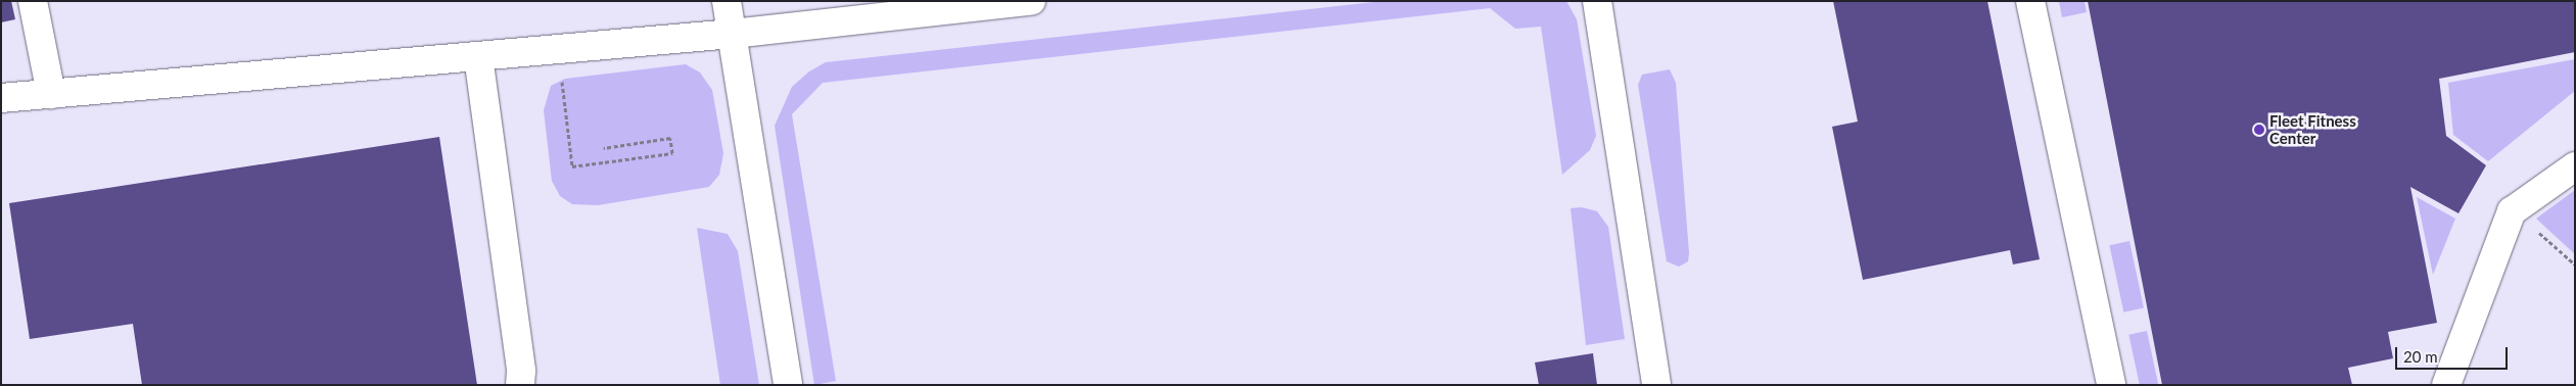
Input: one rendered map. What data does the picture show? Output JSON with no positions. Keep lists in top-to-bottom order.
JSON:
{
  "places": ["Fleet Fitness Center"],
  "scale_bar": "20 m"
}
